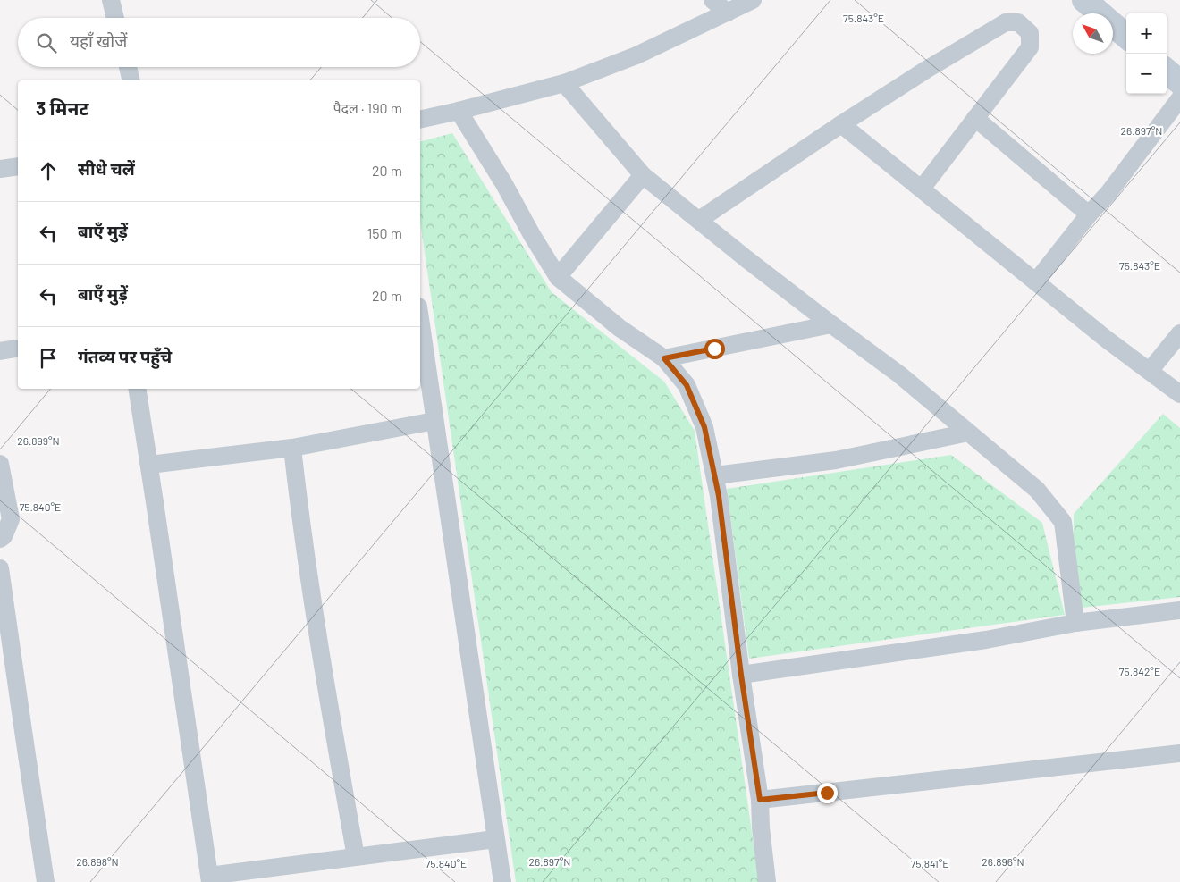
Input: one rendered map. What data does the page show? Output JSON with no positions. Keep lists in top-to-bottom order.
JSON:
{
  "north": "top left",
  "page": {
    "map_buttons": ["+", "−"],
    "search": "यहाँ खोजें",
    "heading": ["3 मिनट", "पैदल · 190 m"],
    "list": [
      ["सीधे चलें", "20 m"],
      ["बाएँ मुड़ें", "150 m"],
      ["बाएँ मुड़ें", "20 m"],
      "गंतव्य पर पहुँचे"
    ]
  },
  "coordinates": [
    "75.843°E",
    "26.897°N",
    "26.899°N",
    "75.840°E",
    "75.842°E",
    "26.898°N",
    "26.896°N",
    "75.841°E"
  ]
}
